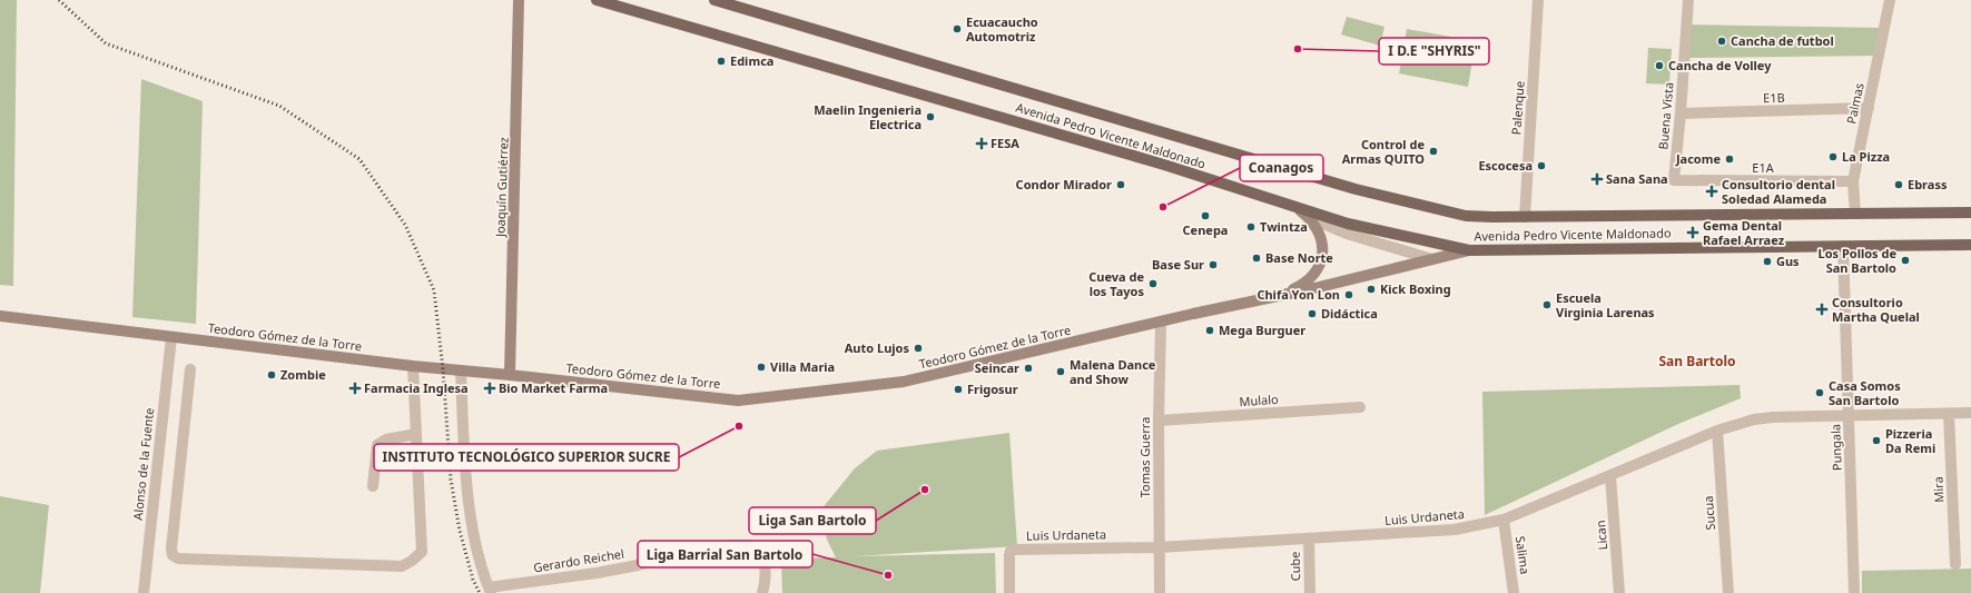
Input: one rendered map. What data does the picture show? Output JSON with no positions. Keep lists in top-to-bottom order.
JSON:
{
  "streets": {
    "main road": ["Avenida Pedro Vicente Maldonado"],
    "street": [
      "E1B",
      "Palmas",
      "Palenque",
      "Buena Vista",
      "E1A",
      "Joaquín Gutiérrez",
      "Teodoro Gómez de la Torre",
      "Mulalo",
      "Pungala",
      "Tomas Guerra",
      "Alonso de la Fuente",
      "Mira",
      "Sucua",
      "Luis Urdaneta",
      "Lican",
      "Salima",
      "Gerardo Reichel",
      "Cube"
    ]
  },
  "crossings": [
    ["E1B", "Palmas"],
    ["E1B", "Buena Vista"],
    ["Palmas", "Avenida Pedro Vicente Maldonado"],
    ["Palmas", "E1A"],
    ["Palenque", "Avenida Pedro Vicente Maldonado"],
    ["Buena Vista", "E1A"],
    ["Avenida Pedro Vicente Maldonado", "Teodoro Gómez de la Torre"],
    ["Avenida Pedro Vicente Maldonado", "Pungala"],
    ["Joaquín Gutiérrez", "Teodoro Gómez de la Torre"],
    ["Teodoro Gómez de la Torre", "Tomas Guerra"],
    ["Teodoro Gómez de la Torre", "Alonso de la Fuente"],
    ["Mulalo", "Tomas Guerra"],
    ["Pungala", "Luis Urdaneta"],
    ["Tomas Guerra", "Luis Urdaneta"],
    ["Mira", "Luis Urdaneta"],
    ["Sucua", "Luis Urdaneta"],
    ["Luis Urdaneta", "Lican"],
    ["Luis Urdaneta", "Salima"],
    ["Luis Urdaneta", "Cube"]
  ],
  "districts": ["San Bartolo"],
  "places": {
    "other": [
      "Ecuacaucho Automotriz",
      "Cancha de futbol",
      "I D.E \"SHYRIS\"",
      "Edimca",
      "Cancha de Volley",
      "Maelin Ingenieria Electrica",
      "Control de Armas QUITO",
      "La Pizza",
      "Jacome",
      "Escocesa",
      "Condor Mirador",
      "Ebrass",
      "Coanagos",
      "Cenepa",
      "Twintza",
      "Base Norte",
      "Los Pollos de San Bartolo",
      "Gus",
      "Base Sur",
      "Cueva de los Tayos",
      "Kick Boxing",
      "Chifa Yon Lon",
      "Escuela Virginia Larenas",
      "Didáctica",
      "Mega Burguer",
      "Auto Lujos",
      "Villa Maria",
      "Seincar",
      "Malena Dance and Show",
      "Zombie",
      "Frigosur",
      "Casa Somos San Bartolo",
      "INSTITUTO TECNOLÓGICO SUPERIOR SUCRE",
      "Pizzeria Da Remi",
      "Liga San Bartolo",
      "Liga Barrial San Bartolo"
    ],
    "health": [
      "FESA",
      "Sana Sana",
      "Consultorio dental Soledad Alameda",
      "Gema Dental Rafael Arraez",
      "Consultorio Martha Quelal",
      "Farmacia Inglesa",
      "Bio Market Farma"
    ]
  }
}
